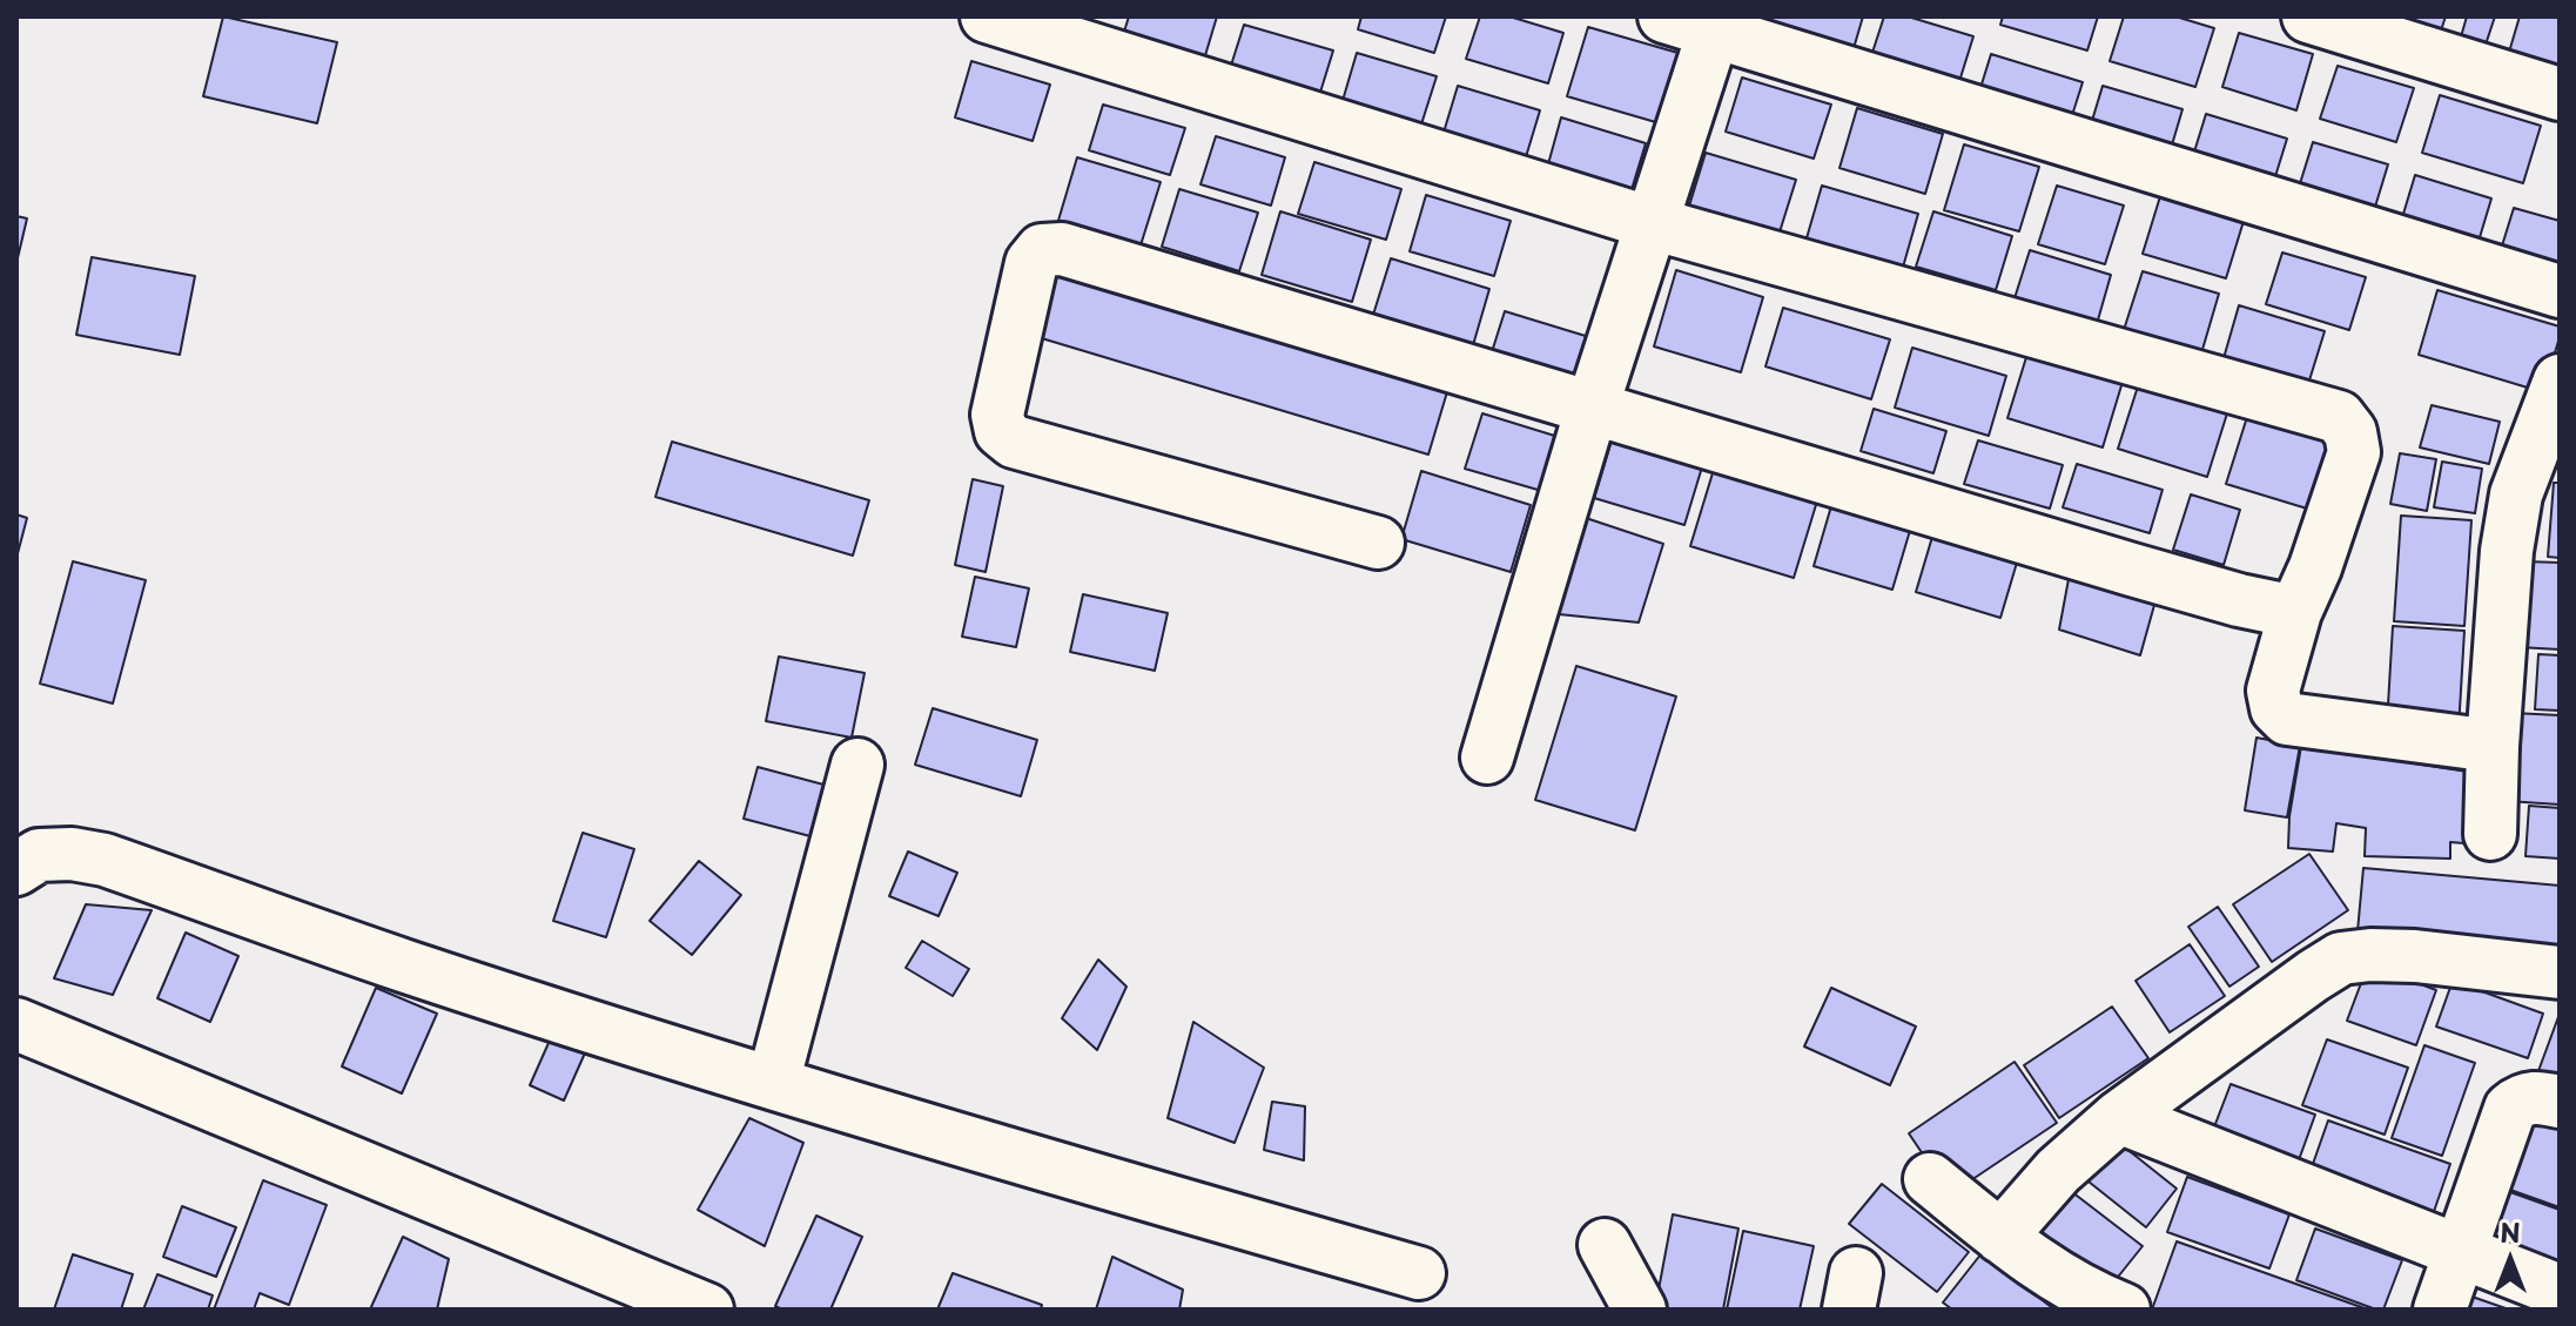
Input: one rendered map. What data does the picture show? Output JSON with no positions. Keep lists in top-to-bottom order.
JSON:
{
  "north": "top"
}
